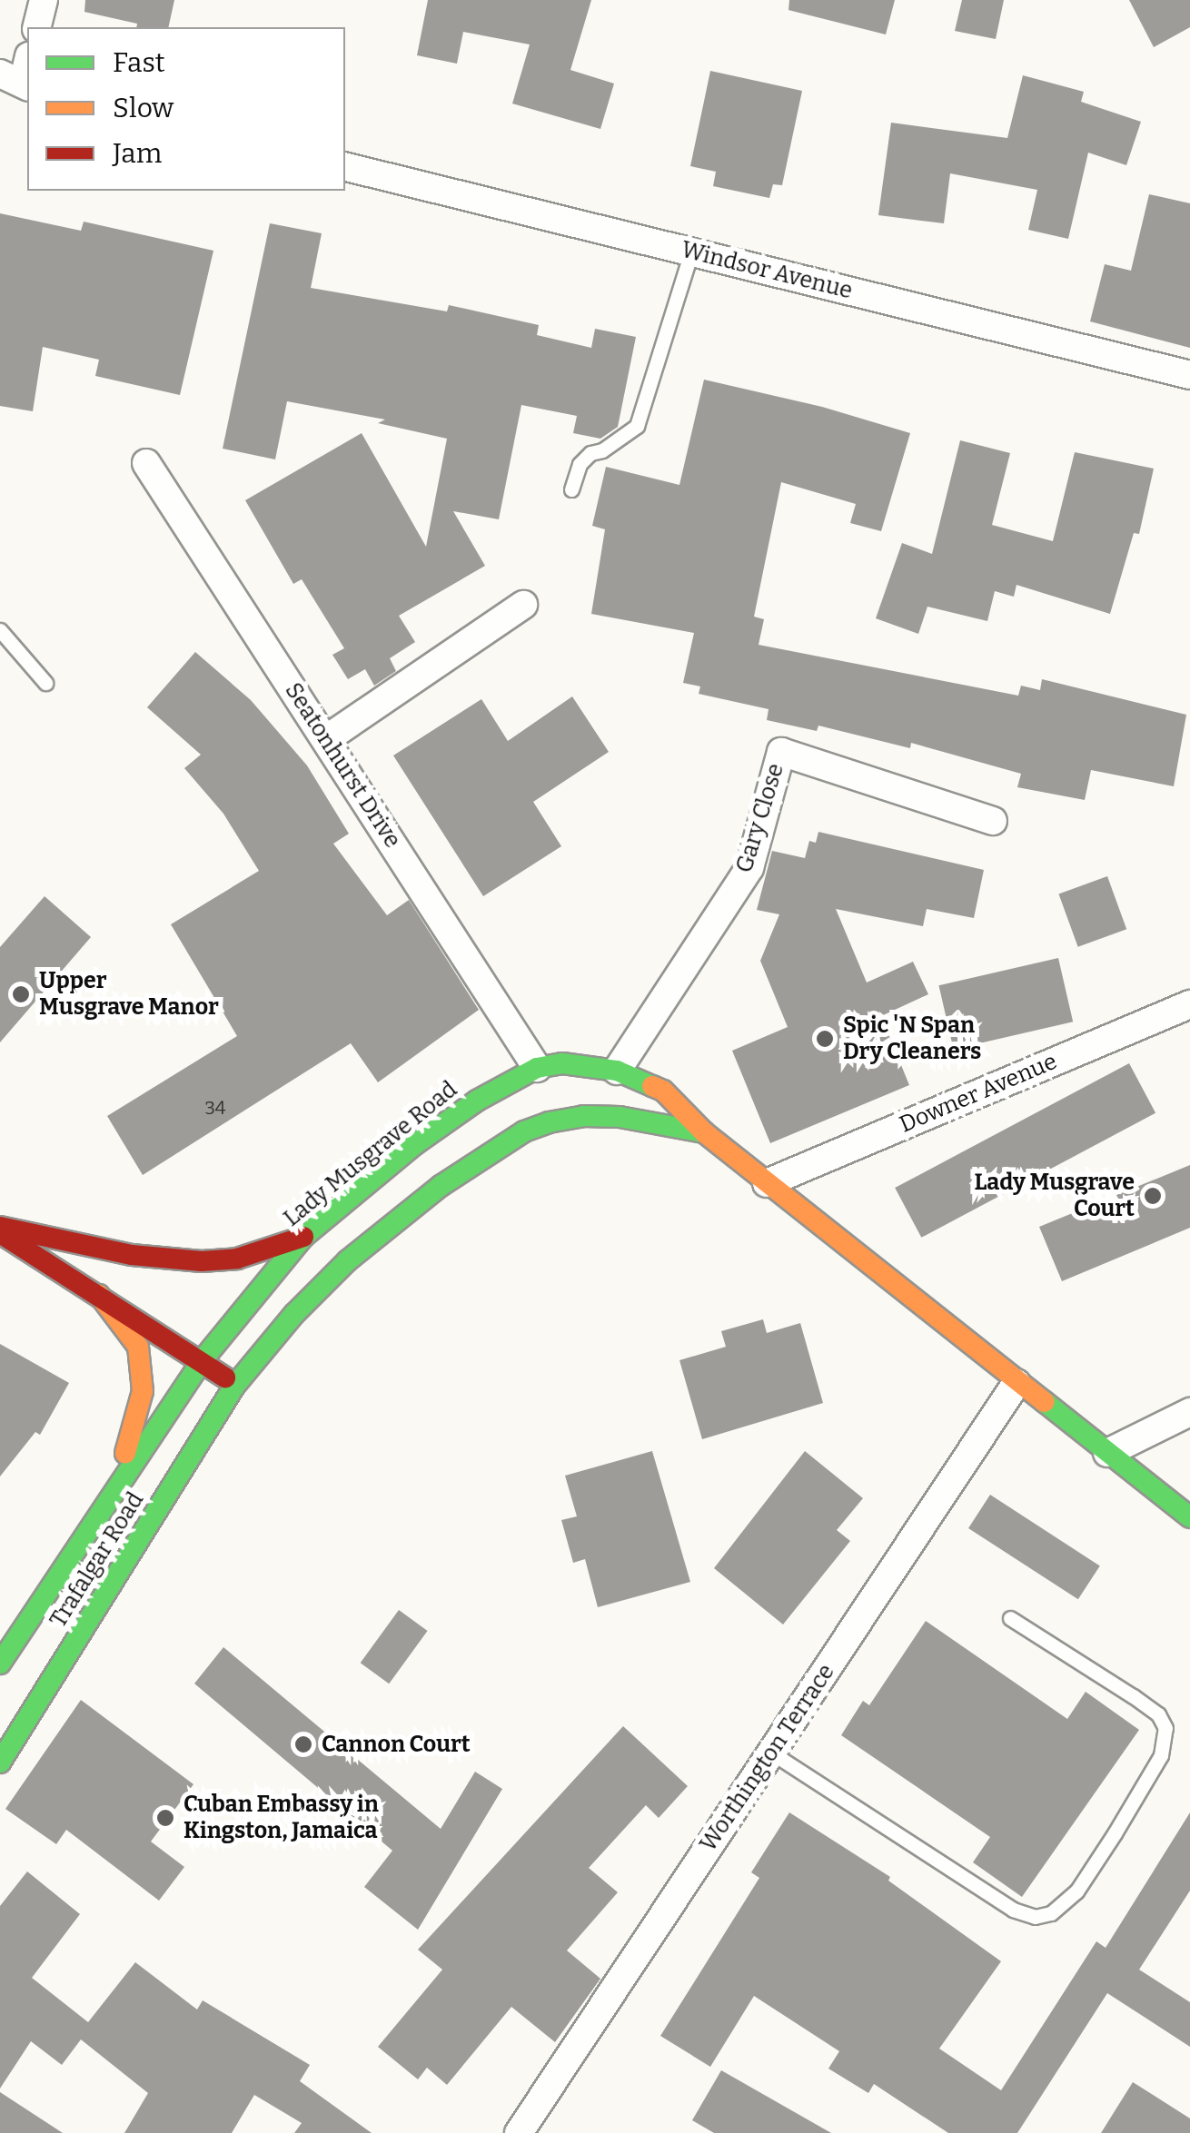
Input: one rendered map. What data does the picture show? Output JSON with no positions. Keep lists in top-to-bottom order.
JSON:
{
  "streets": {
    "main road": ["Lady Musgrave Road", "Trafalgar Road"],
    "street": [
      "Windsor Avenue",
      "Seatonhurst Drive",
      "Gary Close",
      "Downer Avenue",
      "Worthington Terrace"
    ]
  },
  "crossings": [
    ["Seatonhurst Drive", "Lady Musgrave Road"],
    ["Gary Close", "Lady Musgrave Road"],
    ["Downer Avenue", "Lady Musgrave Road"],
    ["Lady Musgrave Road", "Trafalgar Road"],
    ["Lady Musgrave Road", "Worthington Terrace"]
  ],
  "places": [
    "Upper Musgrave Manor",
    "Spic 'N Span Dry Cleaners",
    "Lady Musgrave Court",
    "Cannon Court",
    "Cuban Embassy in Kingston, Jamaica"
  ],
  "house_numbers": ["34"],
  "legend": ["Fast", "Slow", "Jam"]
}
